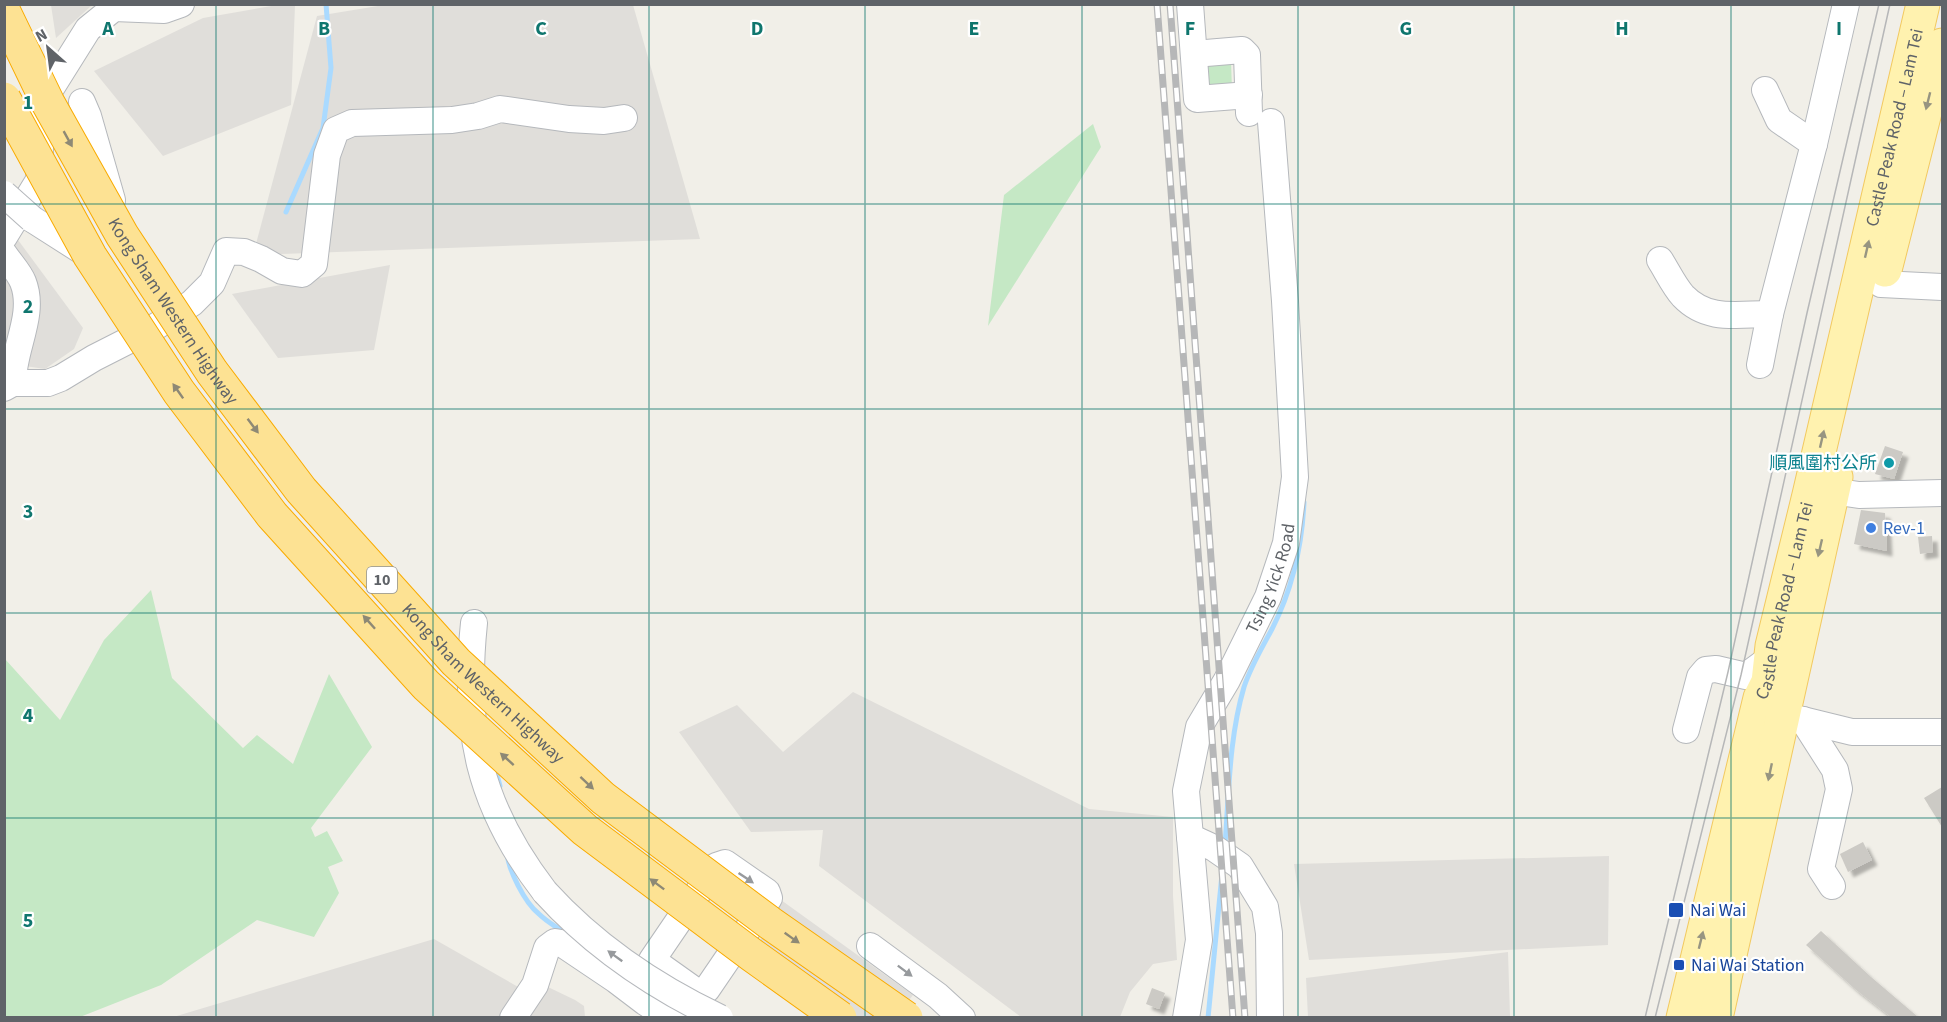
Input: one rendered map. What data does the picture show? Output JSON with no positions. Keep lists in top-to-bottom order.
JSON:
{
  "streets": {
    "highway": ["Kong Sham Western Highway", "10"],
    "main road": ["Castle Peak Road – Lam Tei"],
    "street": ["Tsing Yick Road"]
  },
  "places": {
    "other": ["順風圍村公所", "Rev-1"],
    "transit": ["Nai Wai", "Nai Wai Station"]
  },
  "north": "top left",
  "grid": {
    "columns": [
      "A",
      "B",
      "C",
      "D",
      "E",
      "F",
      "G",
      "H",
      "I"
    ],
    "rows": [
      "1",
      "2",
      "3",
      "4",
      "5"
    ]
  }
}
